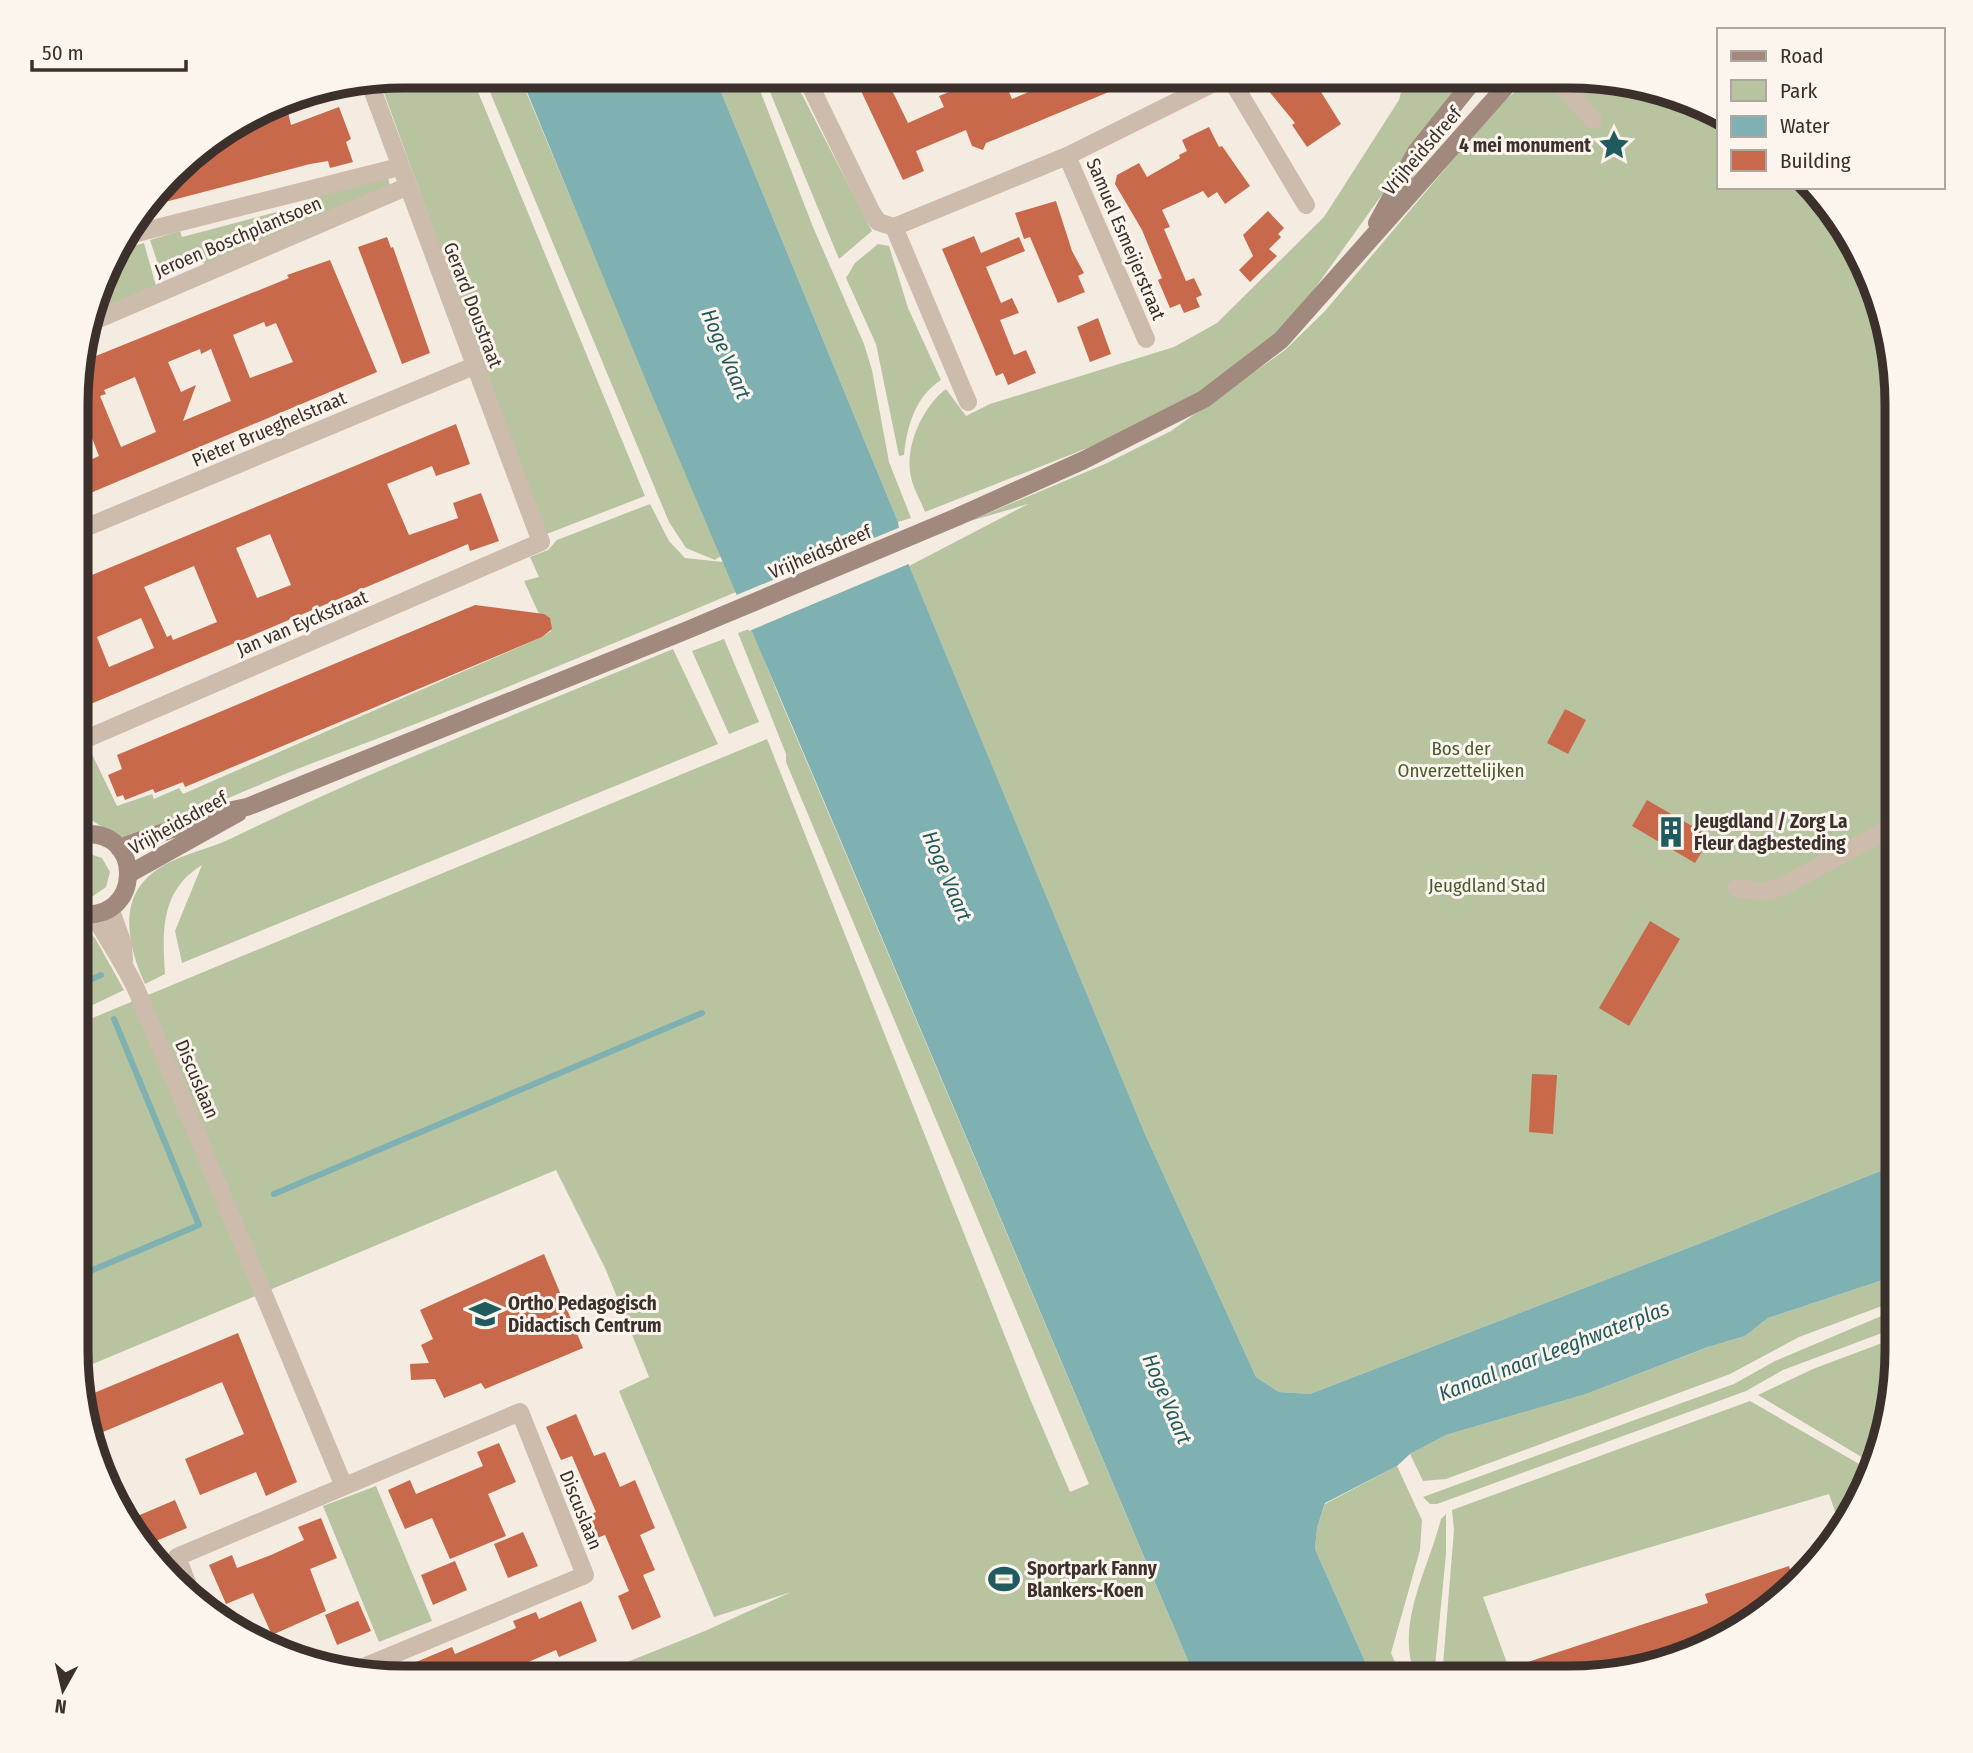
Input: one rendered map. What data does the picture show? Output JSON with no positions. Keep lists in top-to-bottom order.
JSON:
{
  "streets": {
    "main road": ["Vrijheidsdreef"],
    "street": [
      "Jeroen Boschplantsoen",
      "Samuel Esmeijerstraat",
      "Gerard Doustraat",
      "Pieter Brueghelstraat",
      "Jan van Eyckstraat",
      "Discuslaan"
    ]
  },
  "crossings": [
    ["Jeroen Boschplantsoen", "Gerard Doustraat"],
    ["Gerard Doustraat", "Pieter Brueghelstraat"],
    ["Gerard Doustraat", "Jan van Eyckstraat"]
  ],
  "water": ["Hoge Vaart", "Kanaal naar Leeghwaterplas"],
  "parks": ["Bos der Onverzettelijken", "Jeugdland Stad"],
  "places": {
    "place": ["4 mei monument"],
    "building": ["Jeugdland / Zorg La Fleur dagbesteding"],
    "school or university": ["Ortho Pedagogisch Didactisch Centrum"],
    "sports": ["Sportpark Fanny Blankers-Koen"]
  },
  "legend": [
    "Road",
    "Park",
    "Water",
    "Building"
  ],
  "scale_bar": "50 m",
  "north": "bottom"
}
